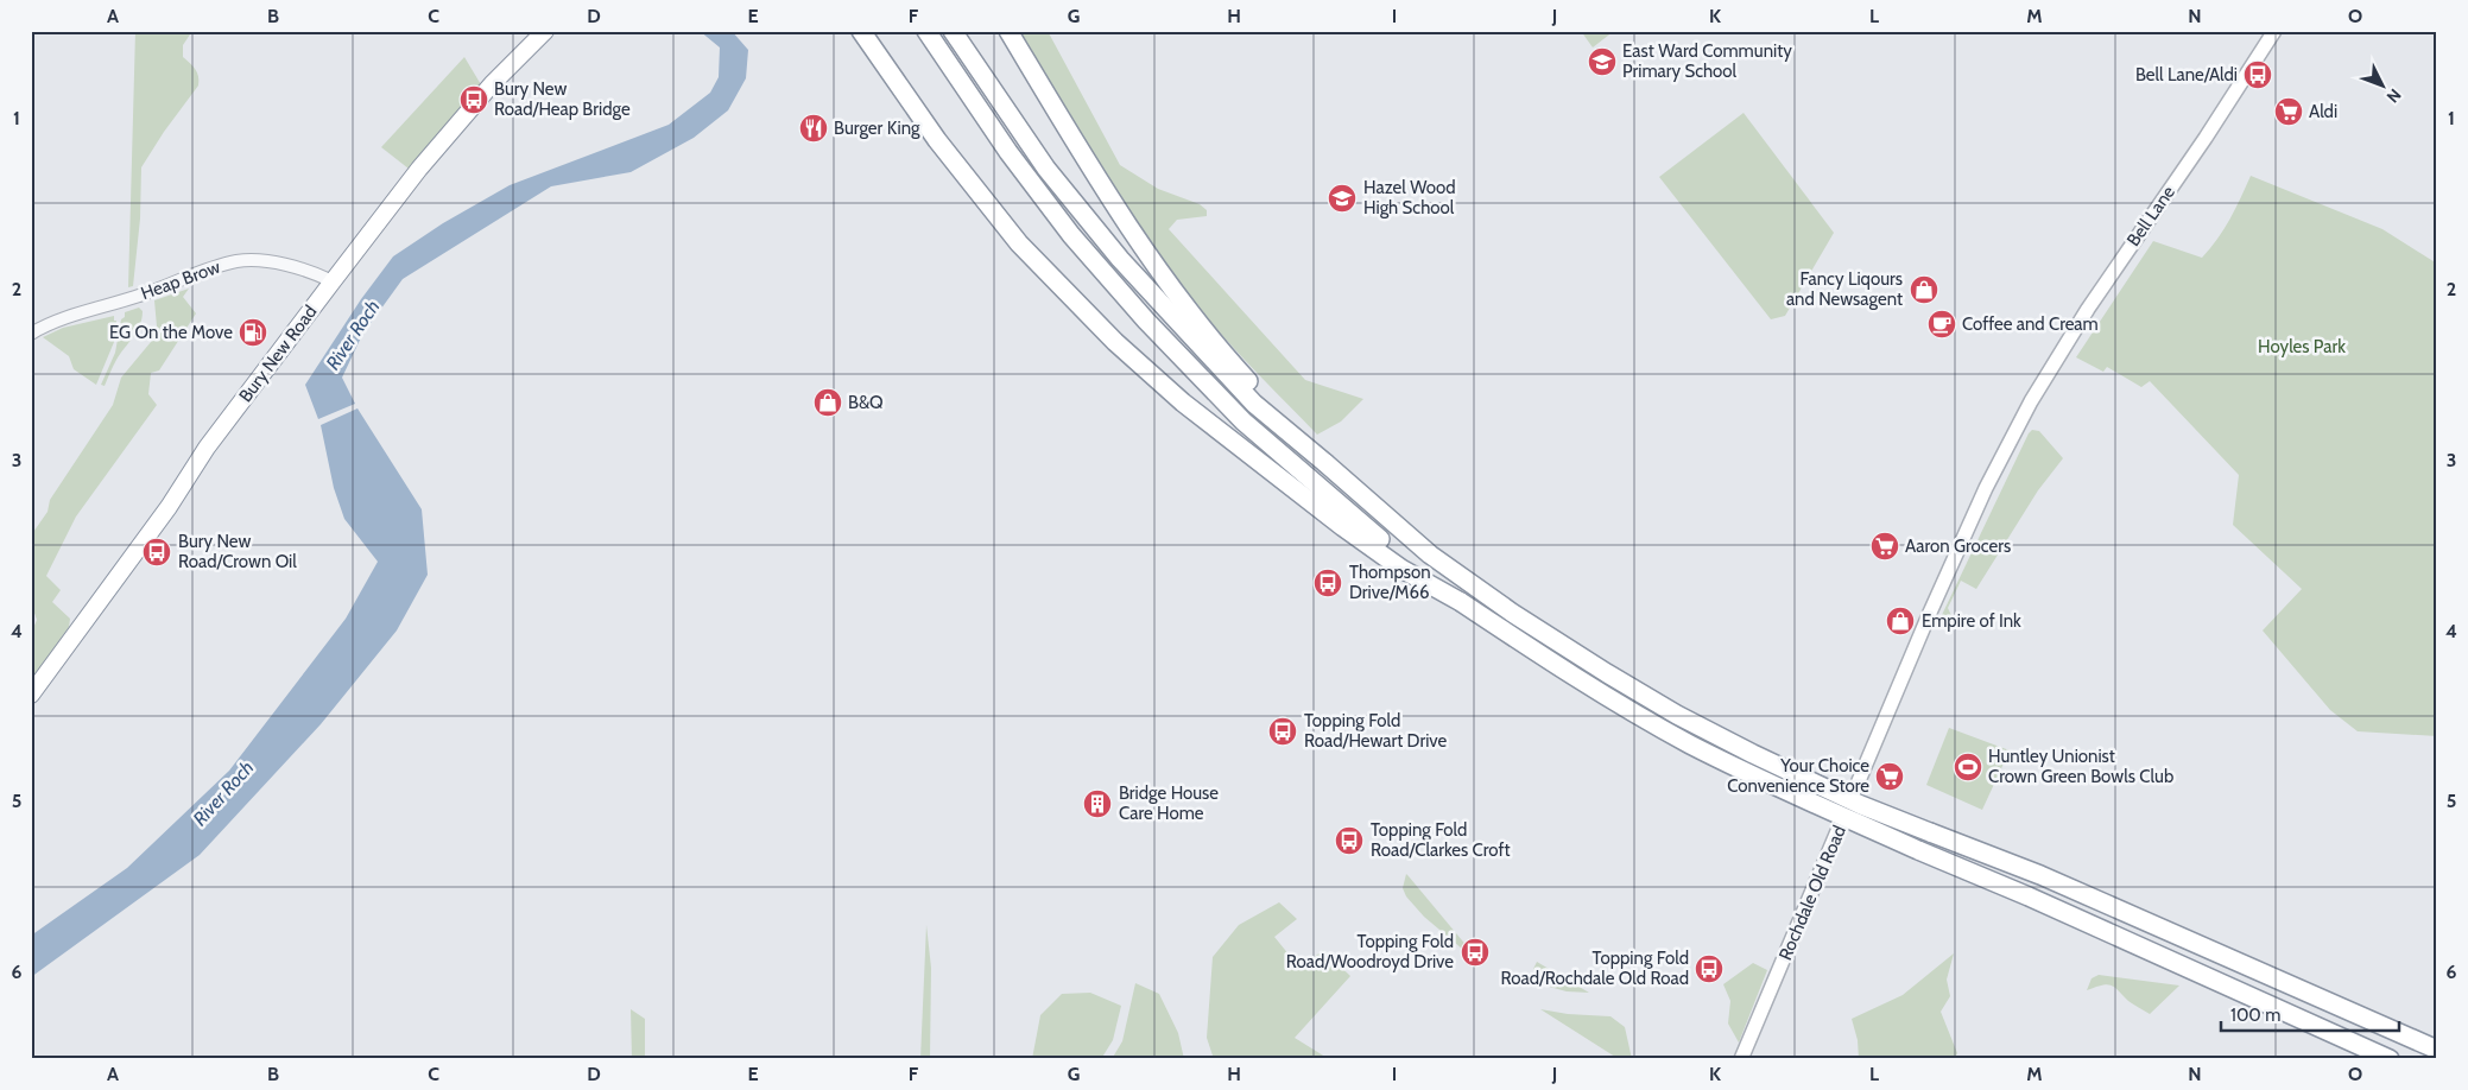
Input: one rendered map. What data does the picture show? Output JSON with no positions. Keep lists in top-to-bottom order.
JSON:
{
  "streets": {
    "highway": ["Bury New Road"],
    "main road": ["Bell Lane", "Rochdale Old Road"],
    "street": ["Heap Brow"]
  },
  "crossings": [
    ["Bell Lane", "Rochdale Old Road"],
    ["Heap Brow", "Bury New Road"]
  ],
  "water": ["River Roch"],
  "parks": ["Hoyles Park"],
  "places": {
    "school or university": ["East Ward Community Primary School", "Hazel Wood High School"],
    "bus stop": [
      "Bell Lane/Aldi",
      "Bury New Road/Heap Bridge",
      "Bury New Road/Crown Oil",
      "Thompson Drive/M66",
      "Topping Fold Road/Hewart Drive",
      "Topping Fold Road/Clarkes Croft",
      "Topping Fold Road/Woodroyd Drive",
      "Topping Fold Road/Rochdale Old Road"
    ],
    "supermarket": ["Aldi", "Aaron Grocers", "Your Choice Convenience Store"],
    "restaurant": ["Burger King"],
    "shop": ["Fancy Liqours and Newsagent", "B&Q", "Empire of Ink"],
    "cafe": ["Coffee and Cream"],
    "fuel station": ["EG On the Move"],
    "sports": ["Huntley Unionist Crown Green Bowls Club"],
    "building": ["Bridge House Care Home"]
  },
  "scale_bar": "100 m",
  "north": "bottom right",
  "grid": {
    "columns": [
      "A",
      "B",
      "C",
      "D",
      "E",
      "F",
      "G",
      "H",
      "I",
      "J",
      "K",
      "L",
      "M",
      "N",
      "O"
    ],
    "rows": [
      "1",
      "2",
      "3",
      "4",
      "5",
      "6"
    ]
  }
}
